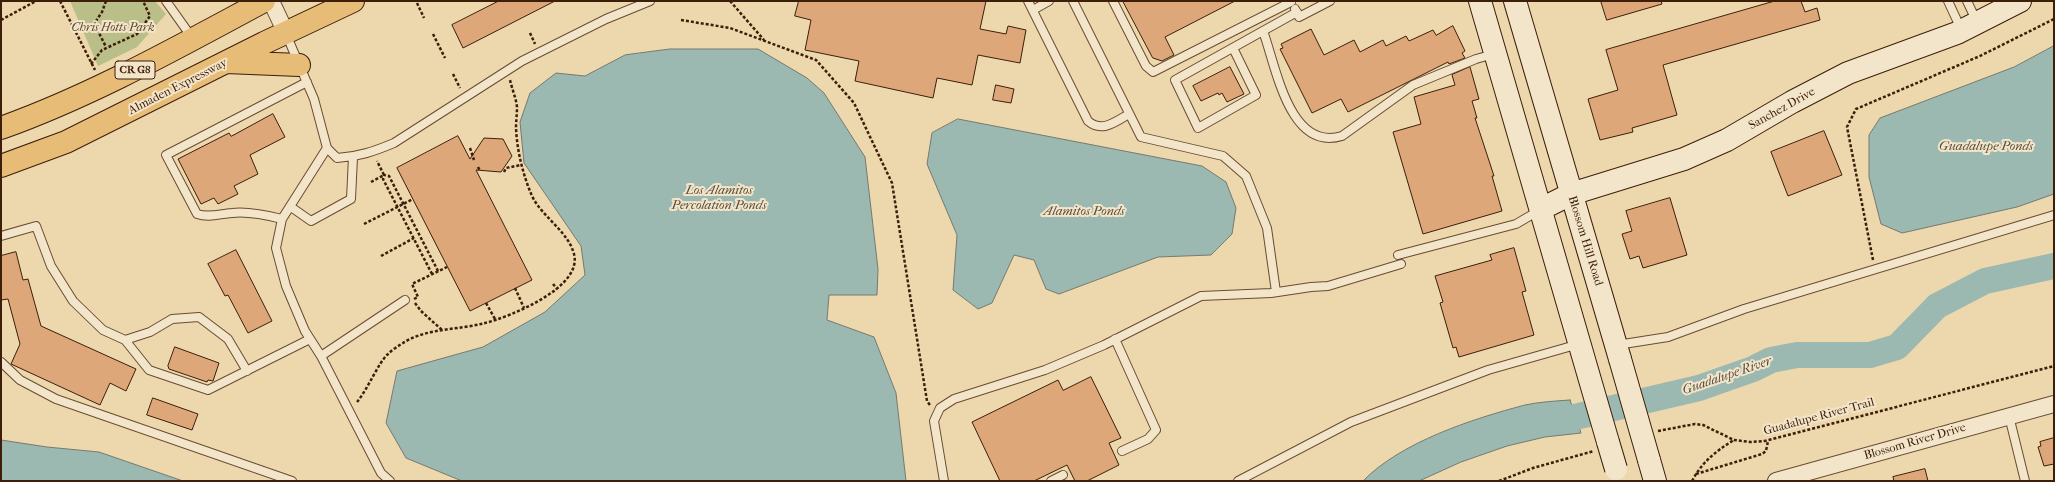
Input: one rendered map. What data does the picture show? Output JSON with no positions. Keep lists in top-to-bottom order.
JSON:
{
  "streets": {
    "main road": [
      "CR G8",
      "Almaden Expressway",
      "Sanchez Drive",
      "Blossom Hill Road"
    ],
    "street": ["Blossom River Drive"],
    "path": ["Guadalupe River Trail"]
  },
  "crossings": [
    ["Sanchez Drive", "Blossom Hill Road"]
  ],
  "water": [
    "Guadalupe Ponds",
    "Los Alamitos Percolation Ponds",
    "Alamitos Ponds",
    "Guadalupe River"
  ],
  "parks": ["Chris Hotts Park"]
}
